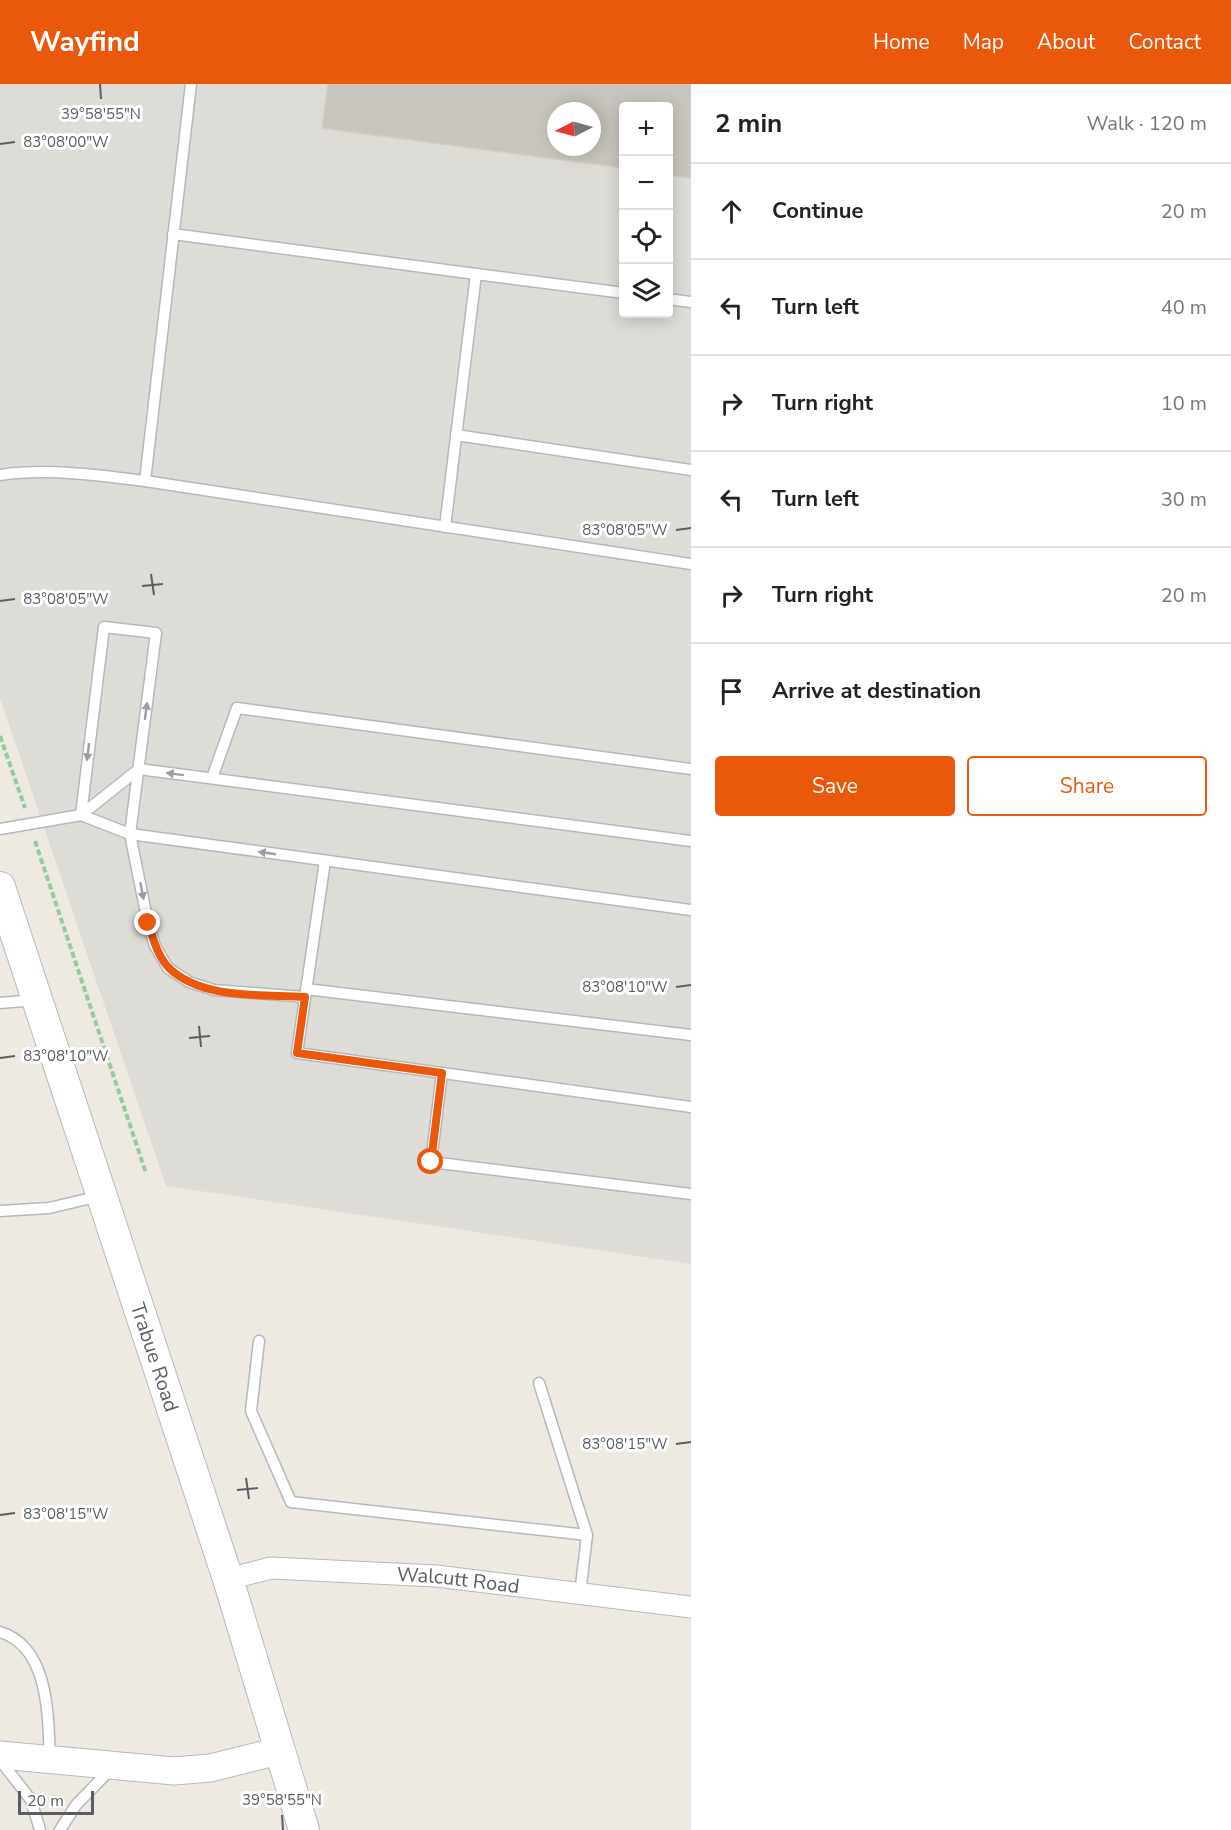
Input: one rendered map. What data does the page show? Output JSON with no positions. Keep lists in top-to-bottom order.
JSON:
{
  "streets": {
    "main road": ["Trabue Road"],
    "street": ["Walcutt Road"]
  },
  "crossings": [
    ["Trabue Road", "Walcutt Road"]
  ],
  "scale_bar": "20 m",
  "north": "left",
  "page": {
    "header": "Wayfind",
    "nav": [
      "Home",
      "Map",
      "About",
      "Contact"
    ],
    "heading": ["2 min", "Walk · 120 m"],
    "map_buttons": ["+", "−"],
    "list": [
      ["Continue", "20 m"],
      ["Turn left", "40 m"],
      ["Turn right", "10 m"],
      ["Turn left", "30 m"],
      ["Turn right", "20 m"],
      "Arrive at destination"
    ],
    "buttons": ["Save", "Share"],
    "scale": "20 m"
  },
  "coordinates": [
    "39°58'55\"N",
    "83°08'00\"W",
    "83°08'05\"W",
    "83°08'10\"W",
    "83°08'15\"W"
  ]
}
